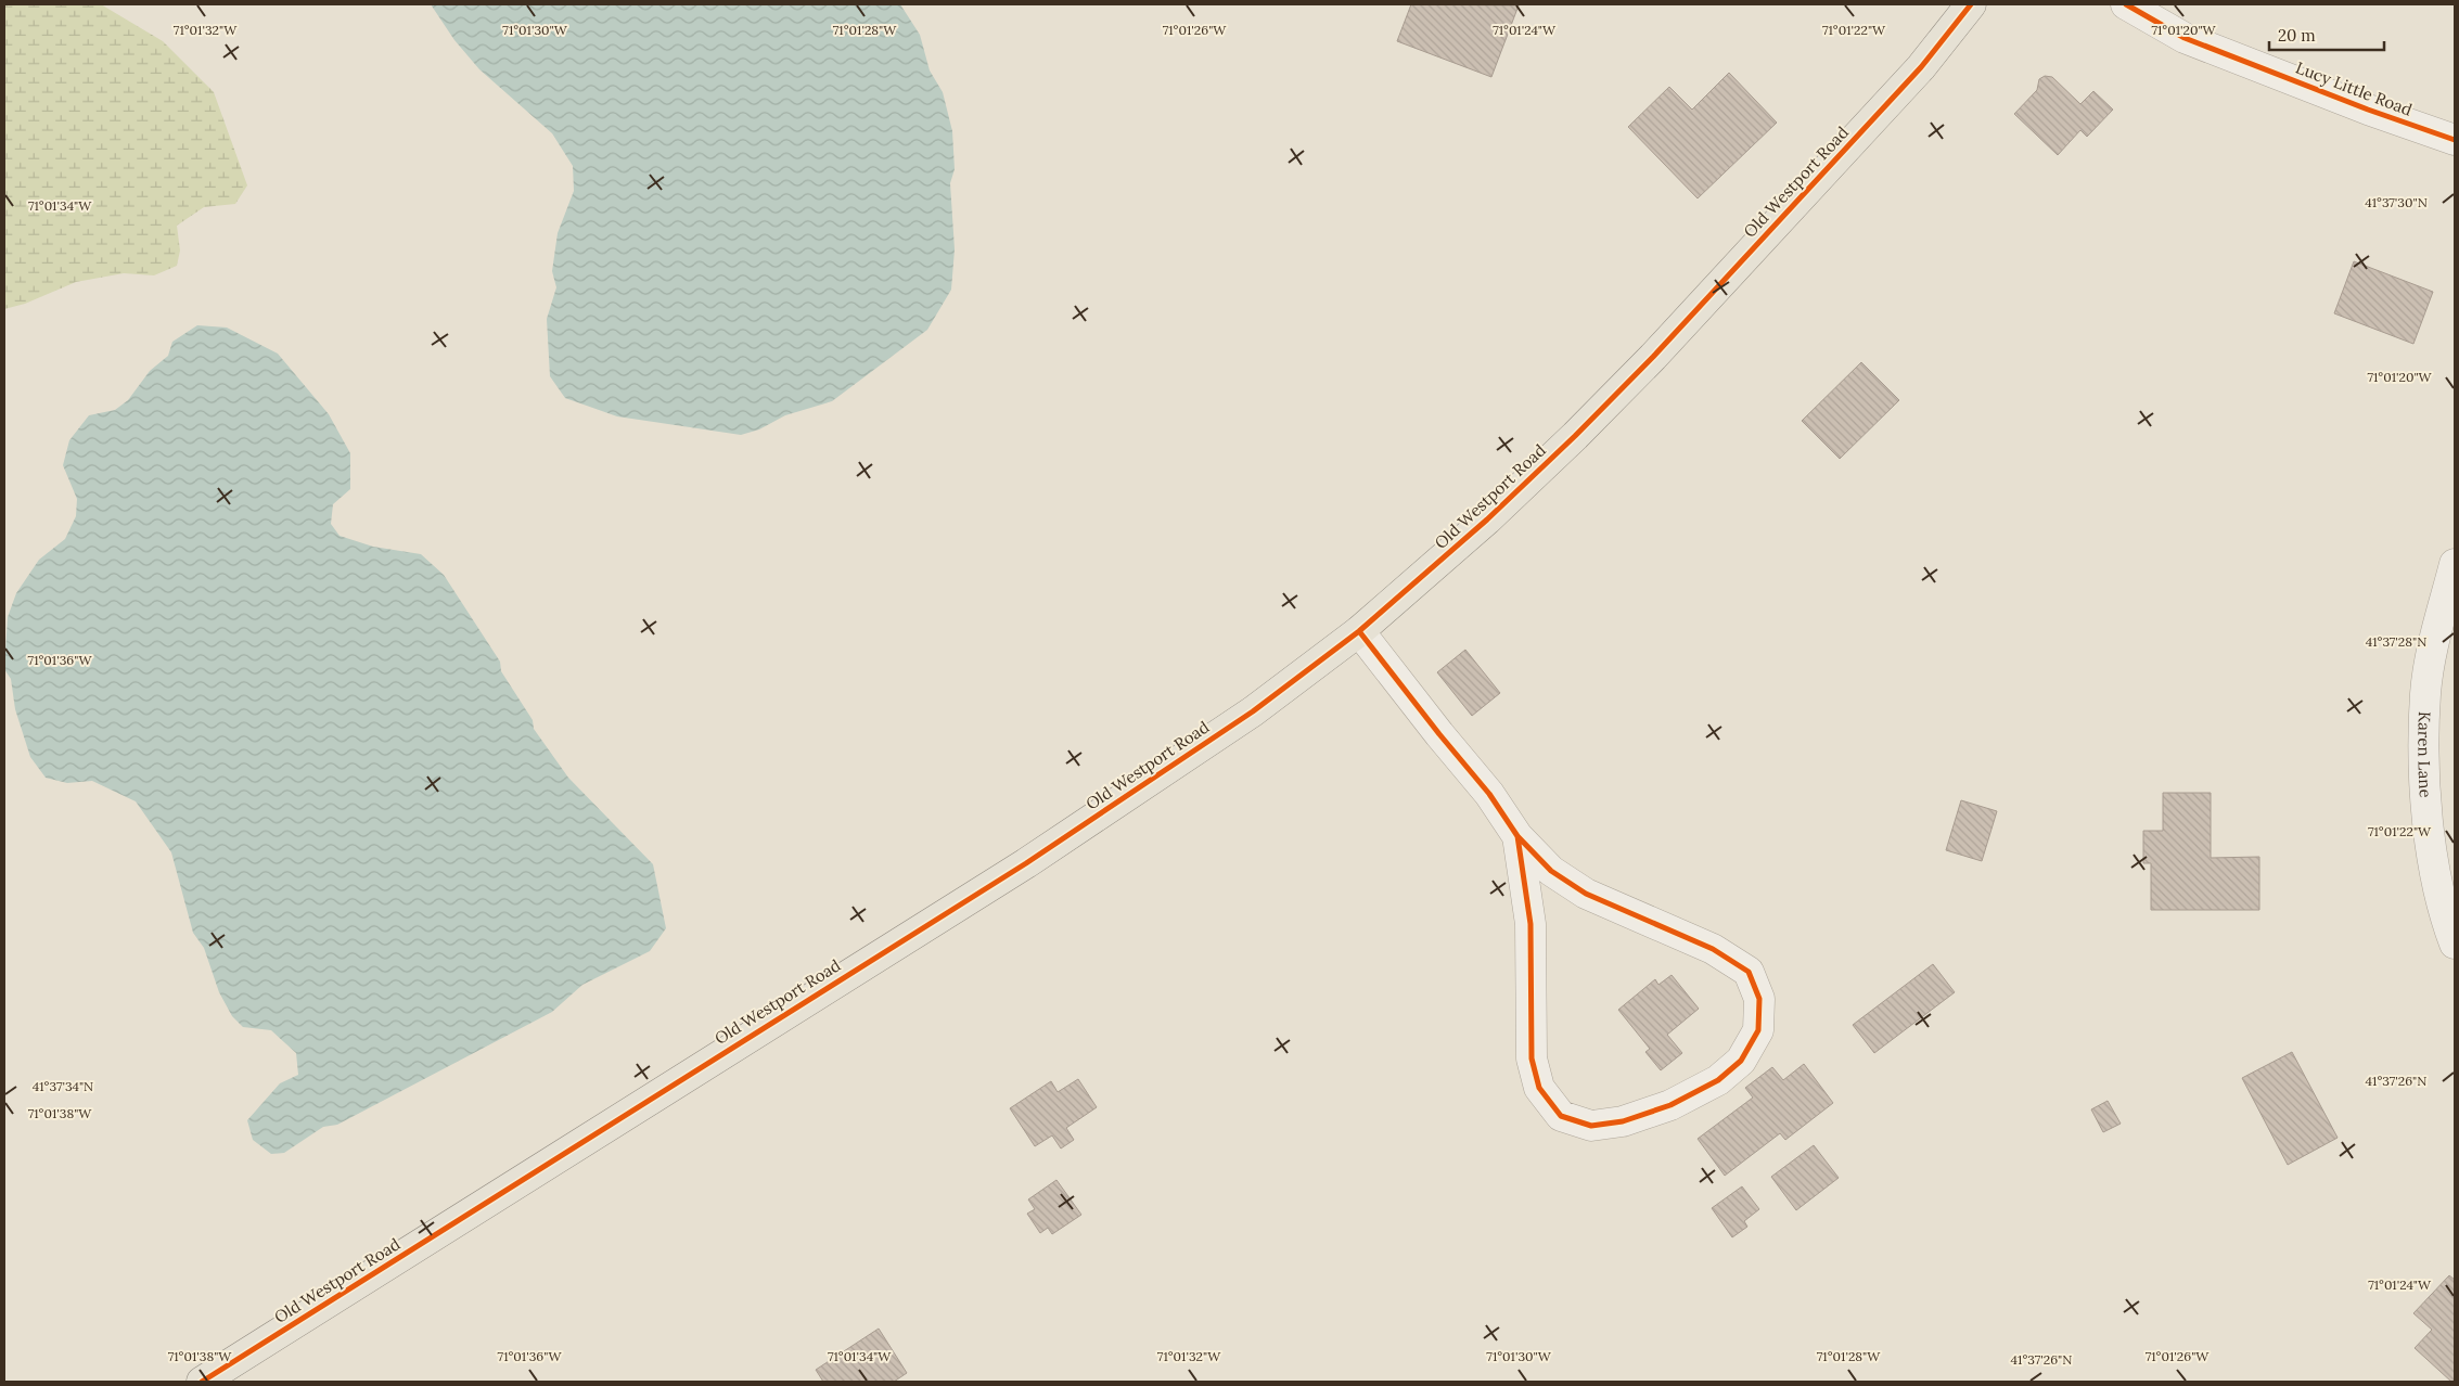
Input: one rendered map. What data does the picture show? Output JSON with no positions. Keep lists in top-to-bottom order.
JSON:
{
  "streets": {
    "main road": ["Old Westport Road"],
    "street": ["Lucy Little Road", "Karen Lane"]
  },
  "scale_bar": "20 m",
  "coordinates": [
    "71°01'32\"W",
    "71°01'30\"W",
    "71°01'28\"W",
    "71°01'26\"W",
    "71°01'24\"W",
    "71°01'22\"W",
    "71°01'20\"W",
    "41°37'30\"N",
    "71°01'34\"W",
    "41°37'28\"N",
    "71°01'36\"W",
    "41°37'26\"N",
    "41°37'34\"N",
    "71°01'38\"W"
  ]
}
